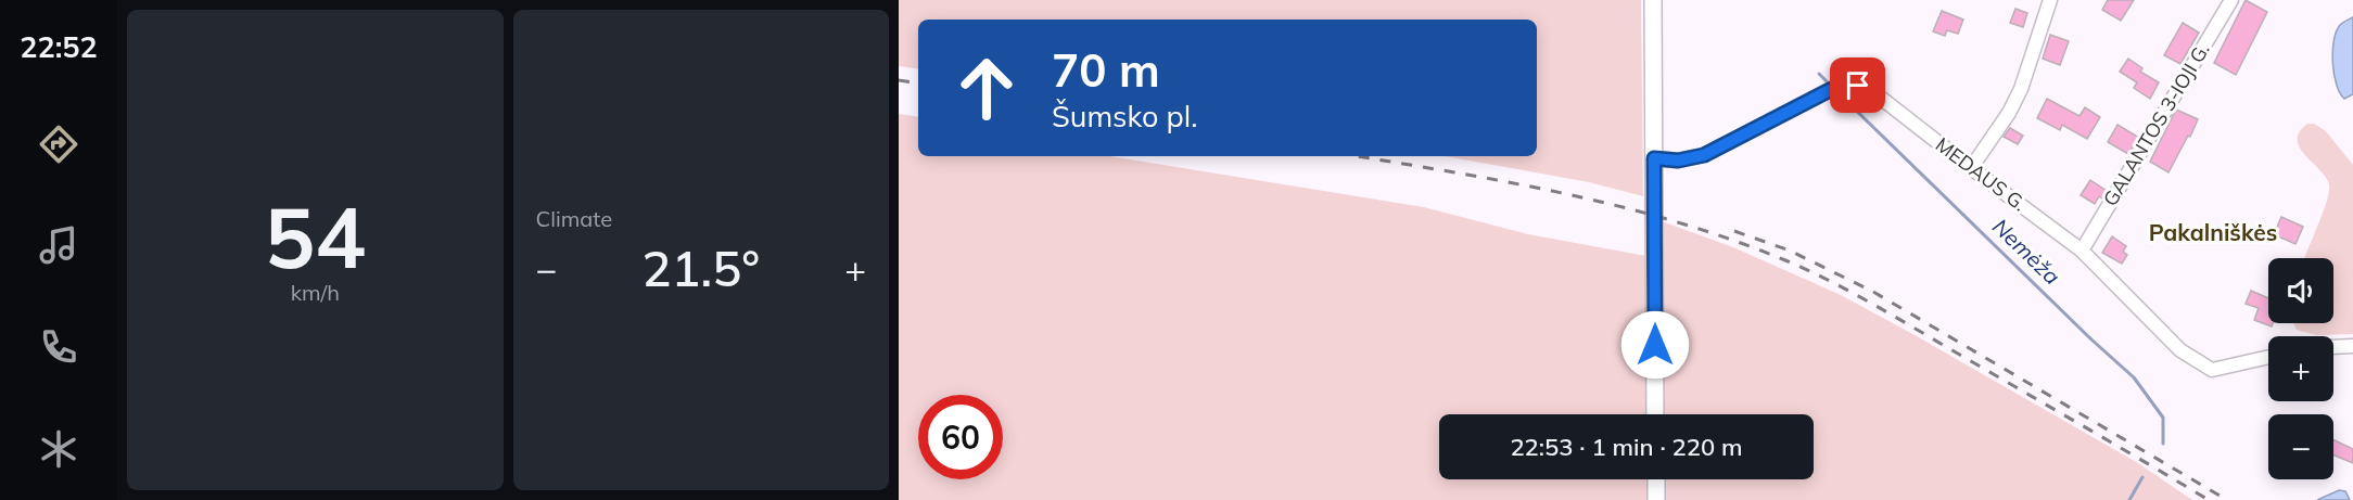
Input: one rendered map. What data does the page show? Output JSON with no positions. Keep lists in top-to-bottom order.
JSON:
{
  "streets": {
    "street": ["GALANTOS 3-IOJI G.", "MEDAUS G."]
  },
  "crossings": [
    ["GALANTOS 3-IOJI G.", "MEDAUS G."]
  ],
  "districts": ["Pakalniškės"],
  "water": ["Nemėža"],
  "page": {
    "tabs": "22:52",
    "tile": [
      ["54", "km/h"],
      "Climate"
    ],
    "turn": ["70 m", "Šumsko pl."],
    "heat": ["−", "21.5°", "+"],
    "map_buttons": ["+", "−"],
    "limit": "60",
    "trip": "22:53 · 1 min · 220 m"
  }
}
